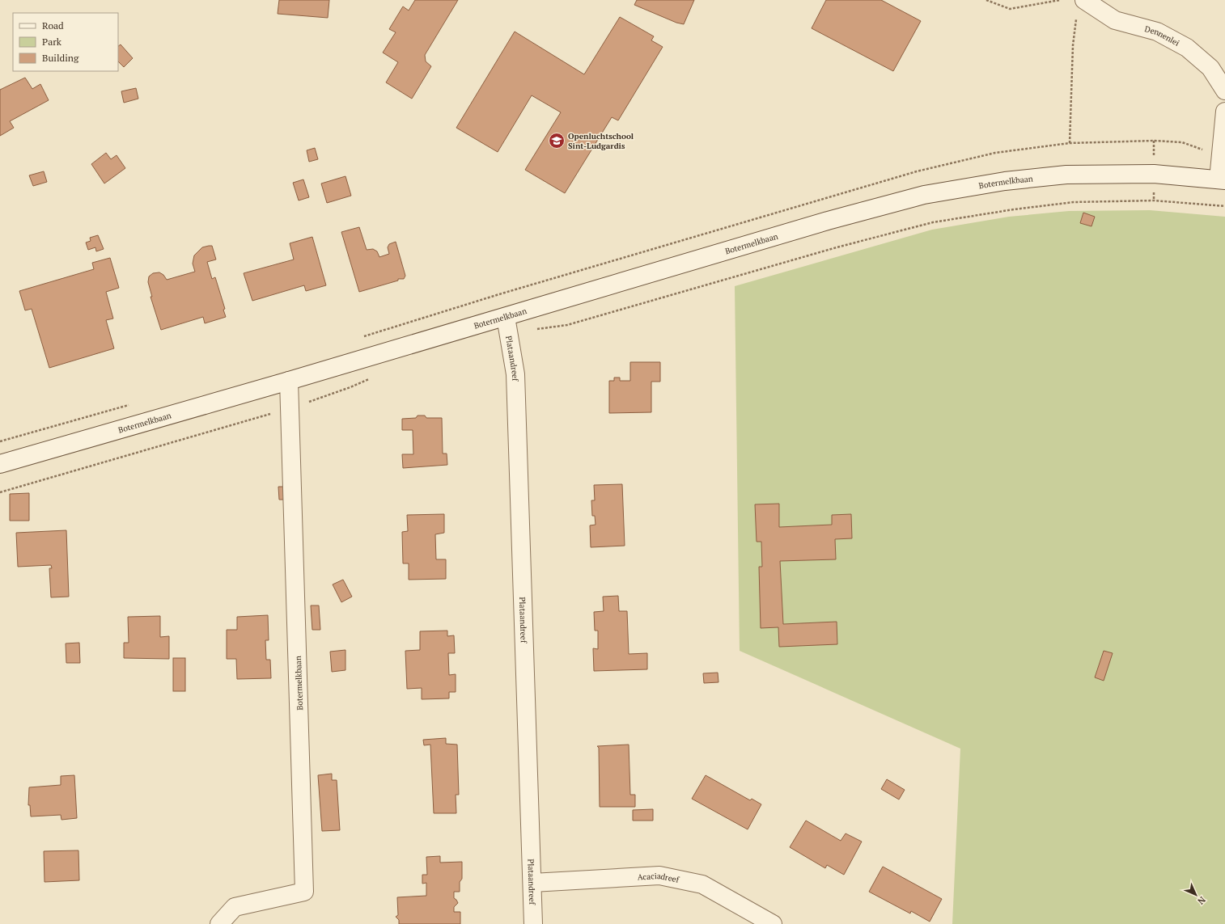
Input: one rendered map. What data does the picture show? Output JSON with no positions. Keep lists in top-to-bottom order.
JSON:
{
  "streets": {
    "street": [
      "Dennenlei",
      "Botermelkbaan",
      "Plataandreef",
      "Acaciadreef"
    ]
  },
  "crossings": [
    ["Botermelkbaan", "Plataandreef"],
    ["Plataandreef", "Acaciadreef"]
  ],
  "places": {
    "school or university": ["Openluchtschool Sint-Ludgardis"]
  },
  "legend": ["Road", "Park", "Building"],
  "north": "bottom right"
}
